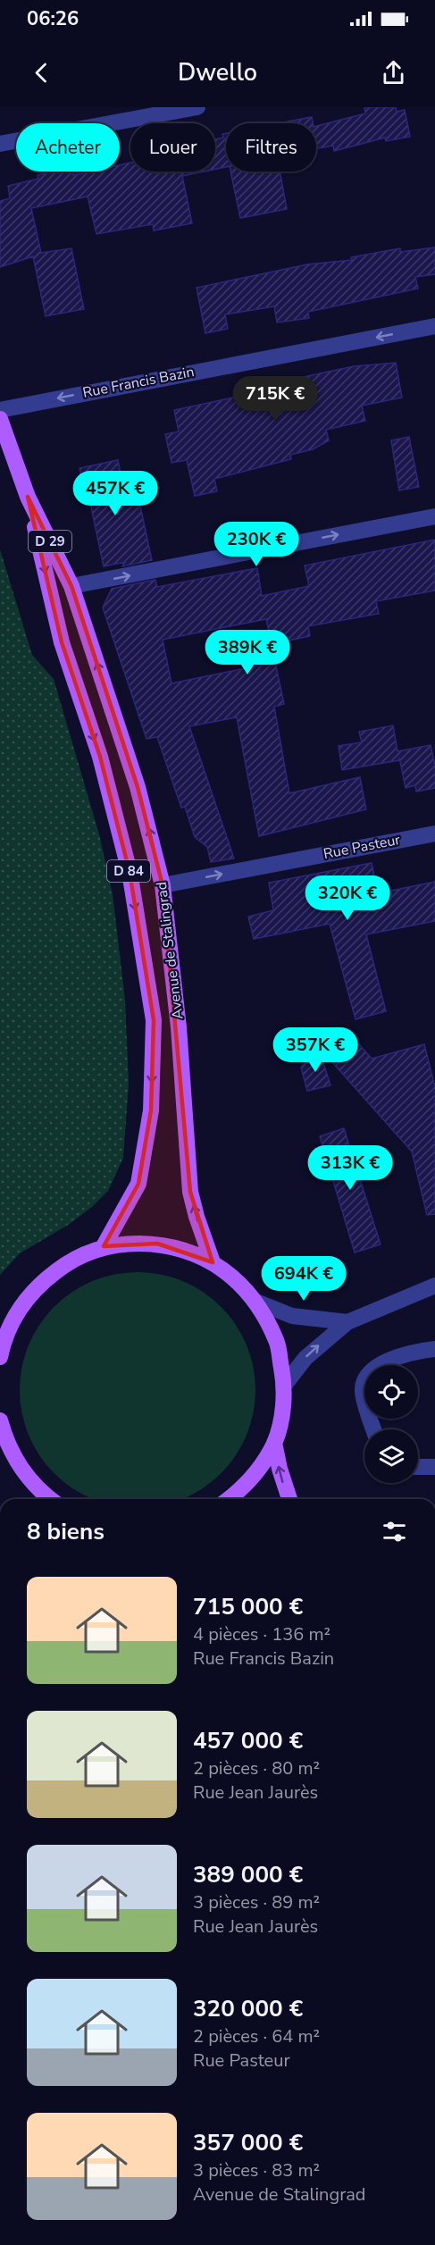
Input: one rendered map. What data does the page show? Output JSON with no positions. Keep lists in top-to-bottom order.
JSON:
{
  "streets": {
    "main road": ["D 29", "D 84", "Avenue de Stalingrad"],
    "street": ["Rue Francis Bazin", "Rue Pasteur"]
  },
  "crossings": [
    ["Rue Pasteur", "Avenue de Stalingrad"]
  ],
  "one_way": ["Rue Francis Bazin", "Rue Pasteur"],
  "page": {
    "status": "06:26",
    "header": "Dwello",
    "chip": ["Acheter", "Louer", "Filtres"],
    "price": [
      "715K €",
      "457K €",
      "230K €",
      "389K €",
      "320K €",
      "357K €",
      "313K €",
      "694K €"
    ],
    "heading": "8 biens",
    "list": [
      {
        "name": "715 000 €",
        "note": "4 pièces · 136 m² · Rue Francis Bazin"
      },
      {
        "name": "457 000 €",
        "note": "2 pièces · 80 m² · Rue Jean Jaurès"
      },
      {
        "name": "389 000 €",
        "note": "3 pièces · 89 m² · Rue Jean Jaurès"
      },
      {
        "name": "320 000 €",
        "note": "2 pièces · 64 m² · Rue Pasteur"
      },
      {
        "name": "357 000 €",
        "note": "3 pièces · 83 m² · Avenue de Stalingrad"
      }
    ]
  }
}
